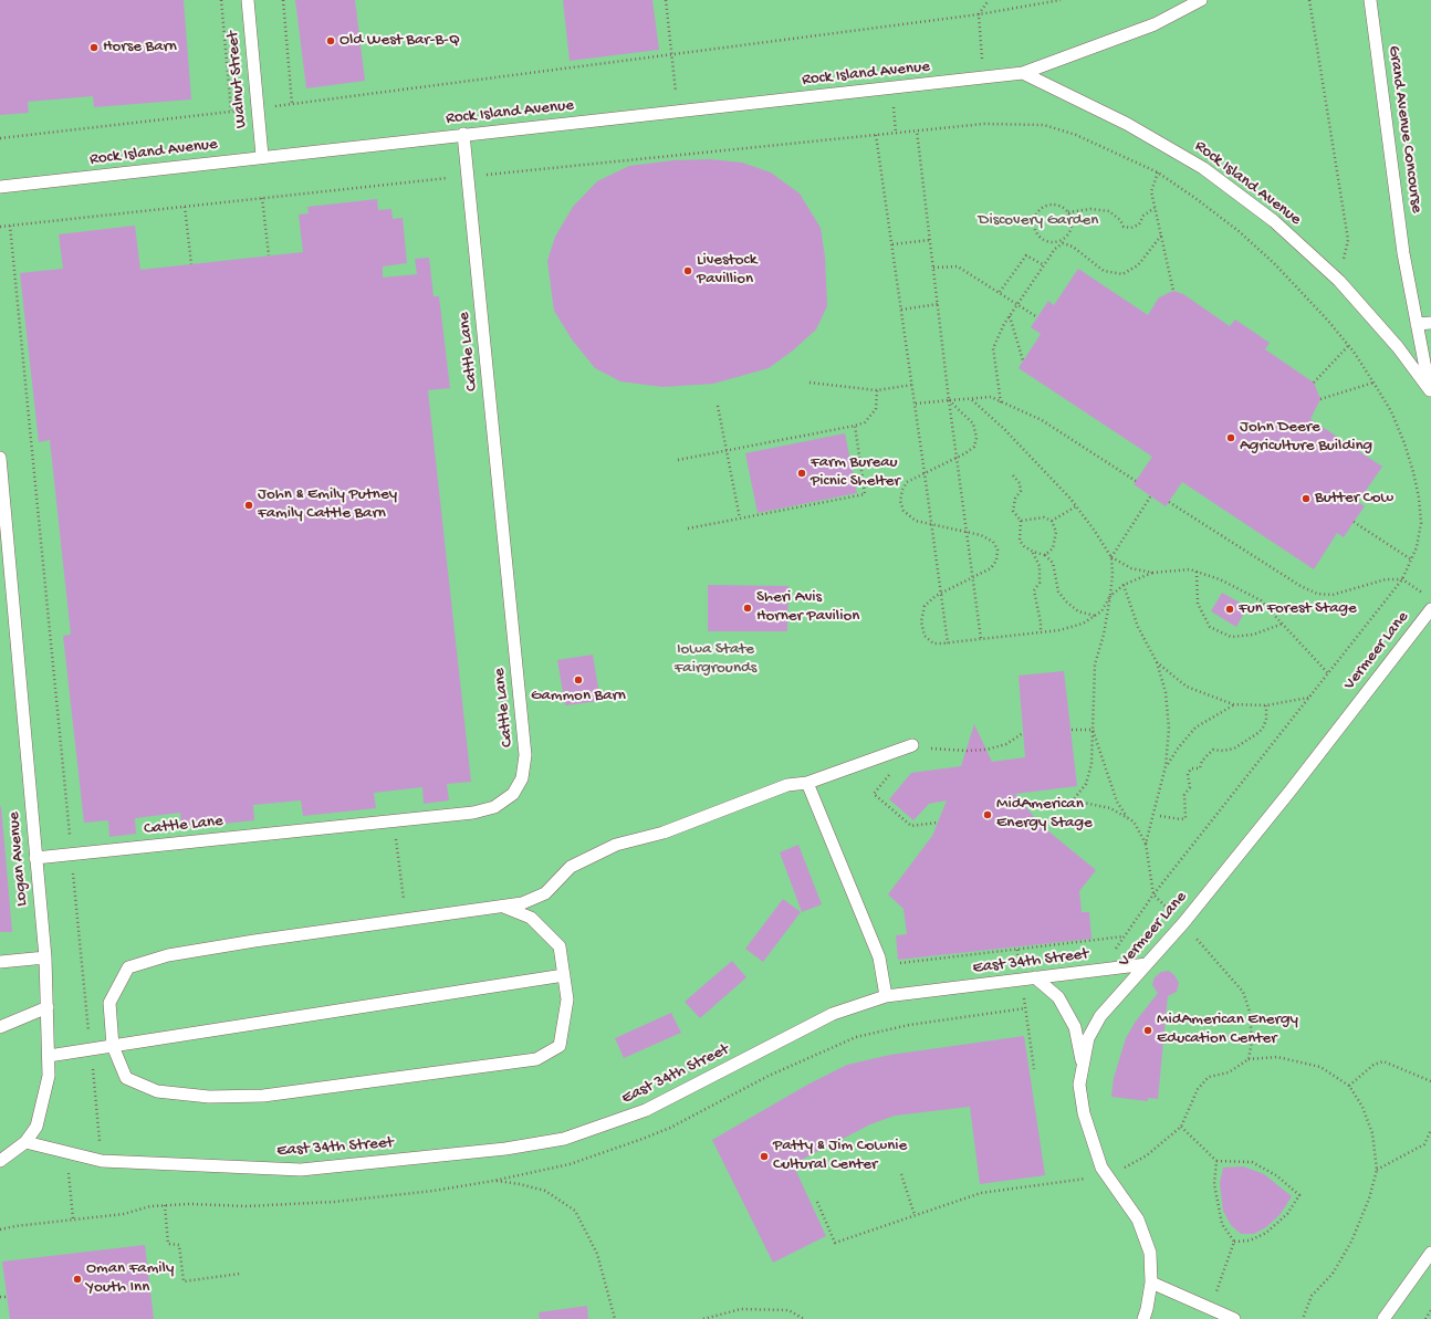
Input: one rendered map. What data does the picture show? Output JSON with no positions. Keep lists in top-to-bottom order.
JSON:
{
  "streets": {
    "lane": [
      "Rock Island Avenue",
      "Walnut Street",
      "Grand Avenue Concourse",
      "Cattle Lane",
      "Vermeer Lane",
      "Logan Avenue",
      "East 34th Street"
    ]
  },
  "crossings": [
    ["Rock Island Avenue", "Walnut Street"],
    ["Rock Island Avenue", "Grand Avenue Concourse"],
    ["Rock Island Avenue", "Cattle Lane"],
    ["Cattle Lane", "Logan Avenue"],
    ["Vermeer Lane", "East 34th Street"],
    ["Logan Avenue", "East 34th Street"]
  ],
  "parks": ["Discovery Garden", "Iowa State Fairgrounds"],
  "places": [
    "Old West Bar-B-Q",
    "Horse Barn",
    "Livestock Pavillion",
    "John Deere Agriculture Building",
    "Farm Bureau Picnic Shelter",
    "Butter Cow",
    "John & Emily Putney Family Cattle Barn",
    "Sheri Avis Horner Pavilion",
    "Fun Forest Stage",
    "Gammon Barn",
    "MidAmerican Energy Stage",
    "MidAmerican Energy Education Center",
    "Patty & Jim Cownie Cultural Center",
    "Oman Family Youth Inn"
  ]
}
